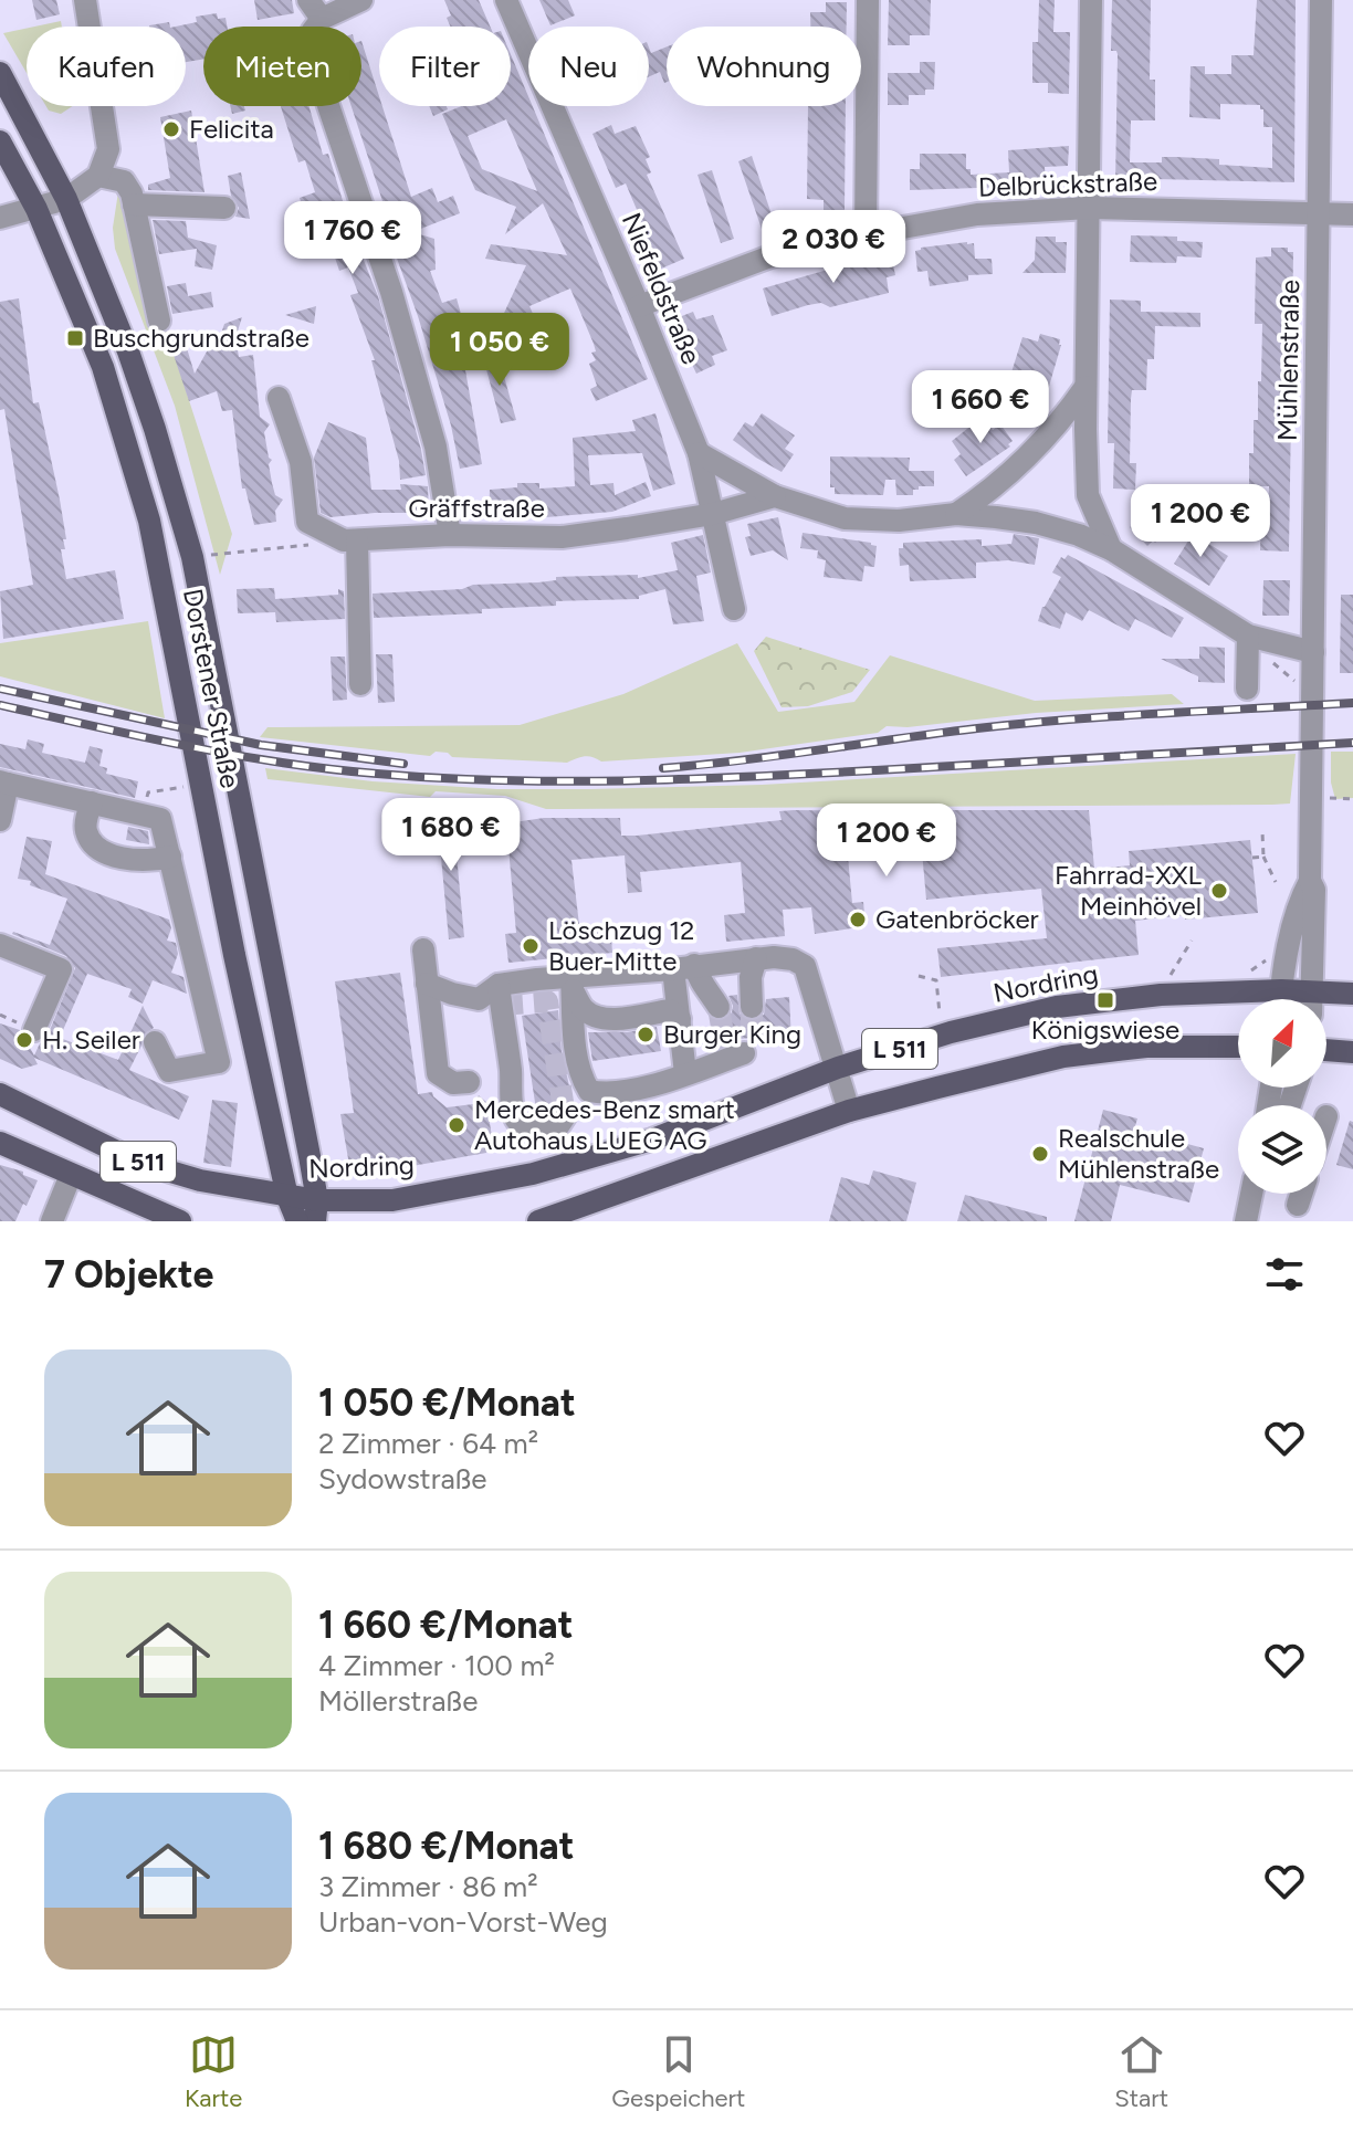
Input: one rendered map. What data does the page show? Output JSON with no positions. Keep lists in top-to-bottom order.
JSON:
{
  "streets": {
    "main road": ["Dorstener Straße", "Nordring", "L 511"],
    "street": [
      "Delbrückstraße",
      "Niefeldstraße",
      "Mühlenstraße",
      "Gräffstraße"
    ]
  },
  "crossings": [
    ["Delbrückstraße", "Niefeldstraße"],
    ["Delbrückstraße", "Mühlenstraße"],
    ["Niefeldstraße", "Gräffstraße"],
    ["Mühlenstraße", "Nordring"],
    ["Dorstener Straße", "Nordring"]
  ],
  "places": {
    "other": [
      "Felicita",
      "Fahrrad-XXL Meinhövel",
      "Gatenbröcker",
      "Löschzug 12 Buer-Mitte",
      "Burger King",
      "H. Seiler",
      "Mercedes-Benz smart Autohaus LUEG AG",
      "Realschule Mühlenstraße"
    ],
    "transit": ["Buschgrundstraße", "Königswiese"]
  },
  "north": "top right",
  "page": {
    "chip": [
      "Kaufen",
      "Mieten",
      "Filter",
      "Neu",
      "Wohnung"
    ],
    "price": [
      "1 760 €",
      "2 030 €",
      "1 050 €",
      "1 660 €",
      "1 200 €",
      "1 680 €",
      "1 200 €"
    ],
    "heading": "7 Objekte",
    "list": [
      {
        "name": "1 050 €/Monat",
        "note": "2 Zimmer · 64 m² · Sydowstraße"
      },
      {
        "name": "1 660 €/Monat",
        "note": "4 Zimmer · 100 m² · Möllerstraße"
      },
      {
        "name": "1 680 €/Monat",
        "note": "3 Zimmer · 86 m² · Urban-von-Vorst-Weg"
      }
    ],
    "tabs": ["Karte", "Gespeichert", "Start"]
  }
}
